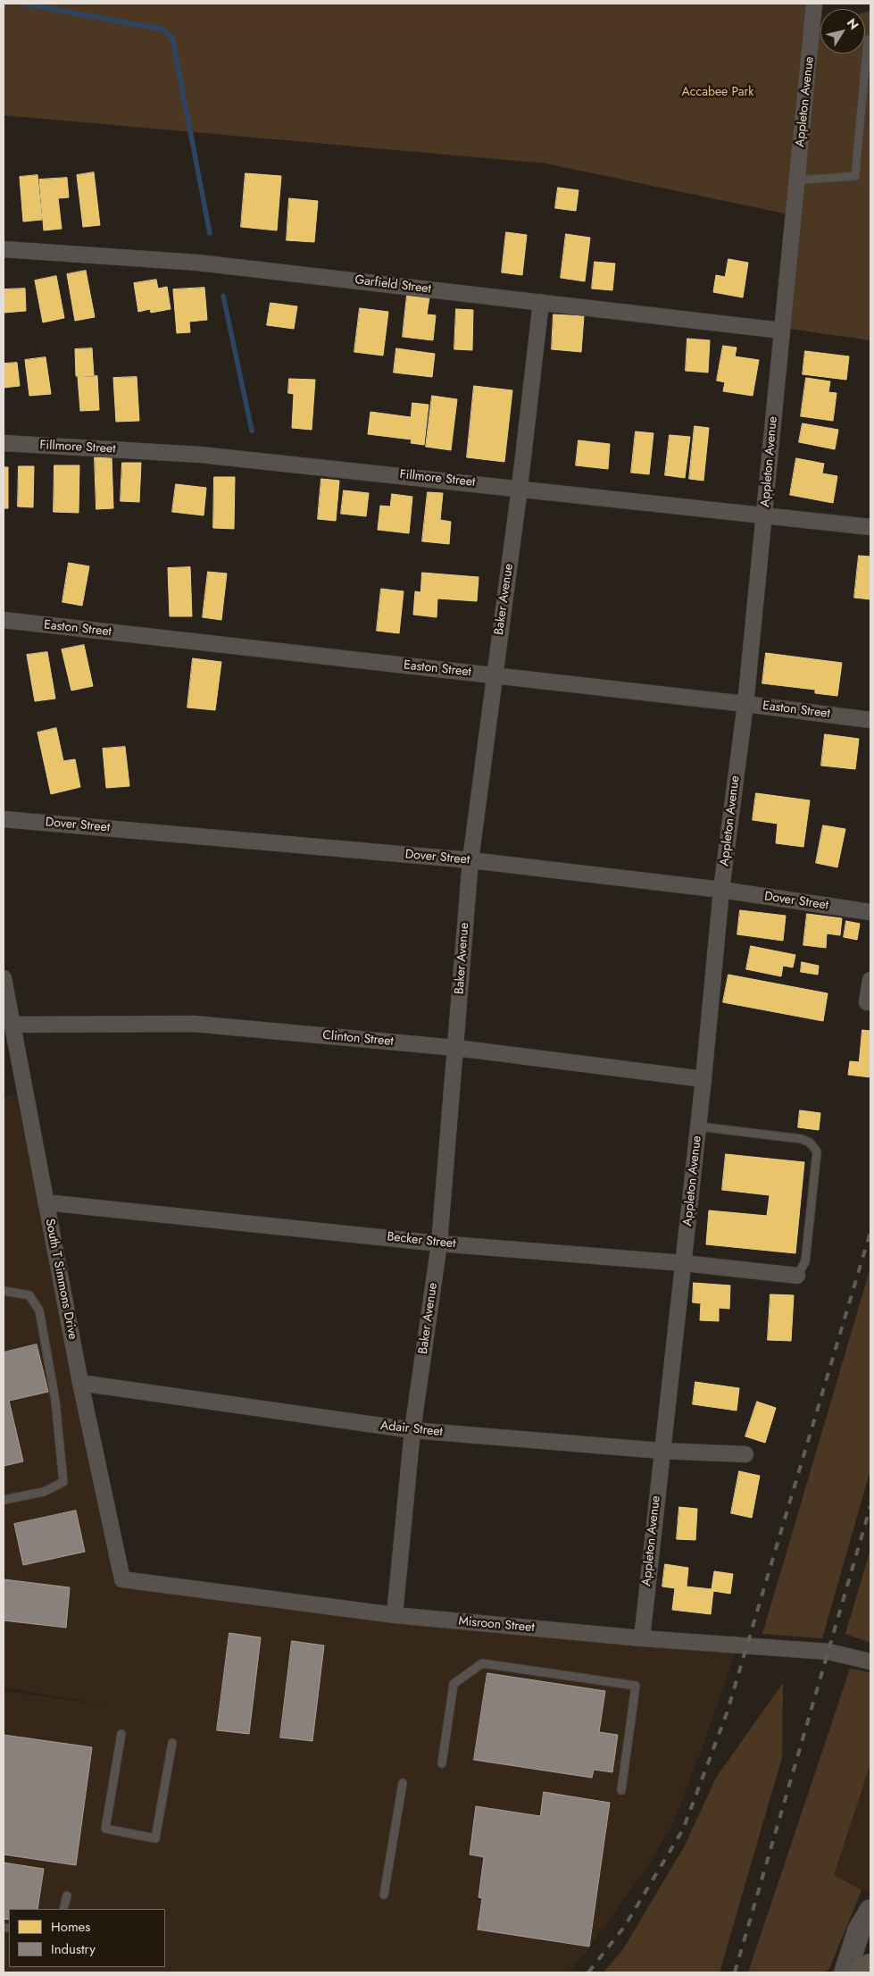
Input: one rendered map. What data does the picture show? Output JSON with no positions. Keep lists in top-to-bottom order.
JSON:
{
  "streets": {
    "street": [
      "Appleton Avenue",
      "Garfield Street",
      "Fillmore Street",
      "Baker Avenue",
      "Easton Street",
      "Dover Street",
      "Clinton Street",
      "Becker Street",
      "South T Simmons Drive",
      "Adair Street",
      "Misroon Street"
    ]
  },
  "crossings": [
    ["Appleton Avenue", "Garfield Street"],
    ["Appleton Avenue", "Fillmore Street"],
    ["Appleton Avenue", "Easton Street"],
    ["Appleton Avenue", "Dover Street"],
    ["Appleton Avenue", "Clinton Street"],
    ["Appleton Avenue", "Becker Street"],
    ["Appleton Avenue", "Adair Street"],
    ["Appleton Avenue", "Misroon Street"],
    ["Garfield Street", "Baker Avenue"],
    ["Fillmore Street", "Baker Avenue"],
    ["Baker Avenue", "Easton Street"],
    ["Baker Avenue", "Dover Street"],
    ["Baker Avenue", "Clinton Street"],
    ["Baker Avenue", "Becker Street"],
    ["Baker Avenue", "Adair Street"],
    ["Baker Avenue", "Misroon Street"],
    ["Clinton Street", "South T Simmons Drive"],
    ["Becker Street", "South T Simmons Drive"],
    ["South T Simmons Drive", "Adair Street"],
    ["South T Simmons Drive", "Misroon Street"]
  ],
  "parks": ["Accabee Park"],
  "legend": ["Homes", "Industry"],
  "north": "top right"
}
